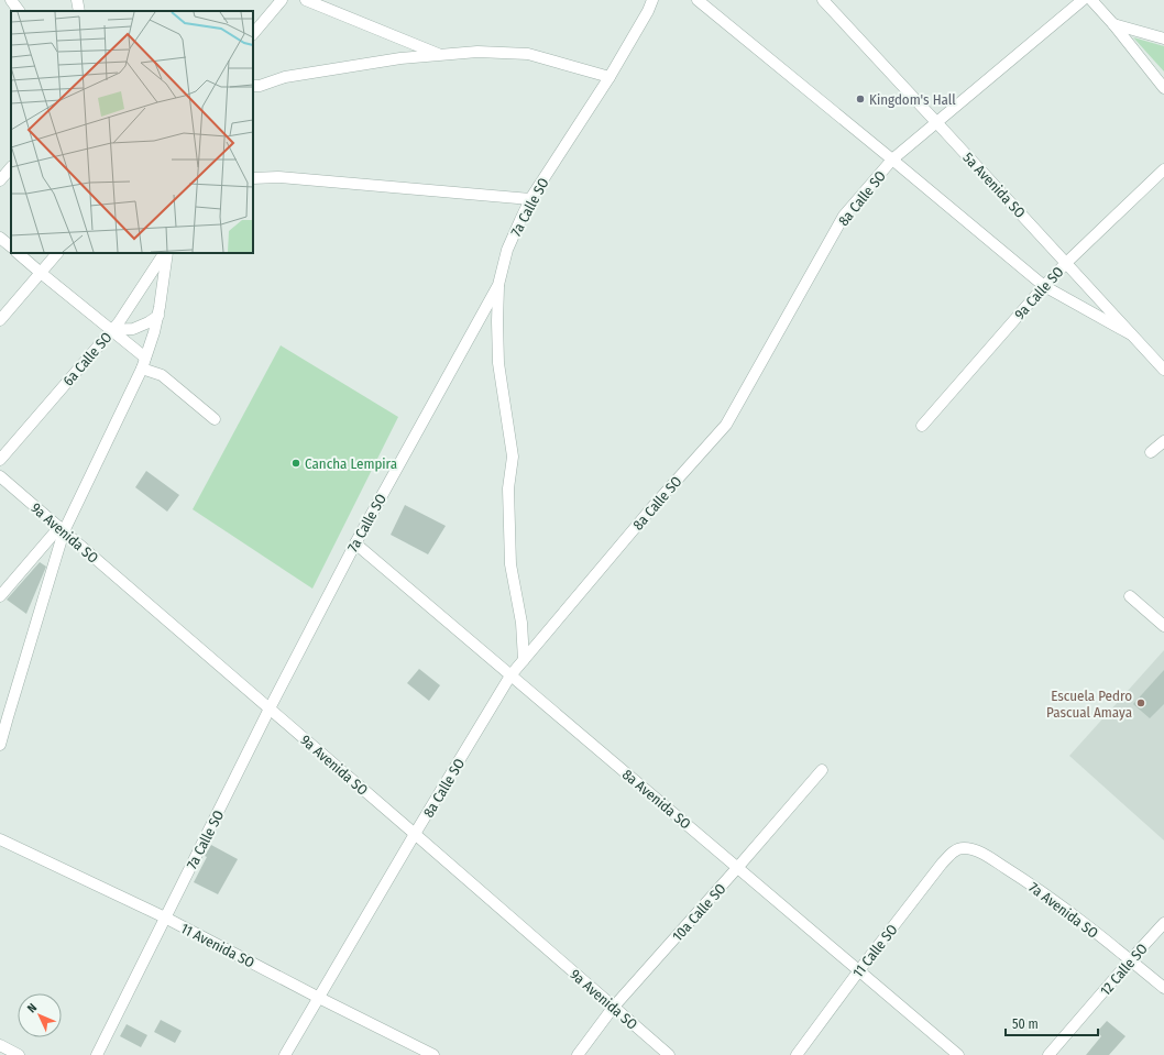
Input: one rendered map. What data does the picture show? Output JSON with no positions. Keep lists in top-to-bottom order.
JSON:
{
  "streets": {
    "street": [
      "5a Avenida SO",
      "8a Calle SO",
      "7a Calle SO",
      "9a Calle SO",
      "6a Calle SO",
      "9a Avenida SO",
      "8a Avenida SO",
      "7a Avenida SO",
      "10a Calle SO",
      "11 Avenida SO",
      "11 Calle SO",
      "12 Calle SO"
    ]
  },
  "crossings": [
    ["5a Avenida SO", "8a Calle SO"],
    ["5a Avenida SO", "9a Calle SO"],
    ["8a Calle SO", "9a Avenida SO"],
    ["8a Calle SO", "8a Avenida SO"],
    ["8a Calle SO", "11 Avenida SO"],
    ["7a Calle SO", "9a Avenida SO"],
    ["7a Calle SO", "8a Avenida SO"],
    ["7a Calle SO", "11 Avenida SO"],
    ["9a Avenida SO", "10a Calle SO"],
    ["8a Avenida SO", "10a Calle SO"],
    ["8a Avenida SO", "11 Calle SO"],
    ["7a Avenida SO", "11 Calle SO"],
    ["7a Avenida SO", "12 Calle SO"]
  ],
  "places": ["Kingdom's Hall", "Cancha Lempira", "Escuela Pedro Pascual Amaya"],
  "scale_bar": "50 m",
  "north": "top left"
}
